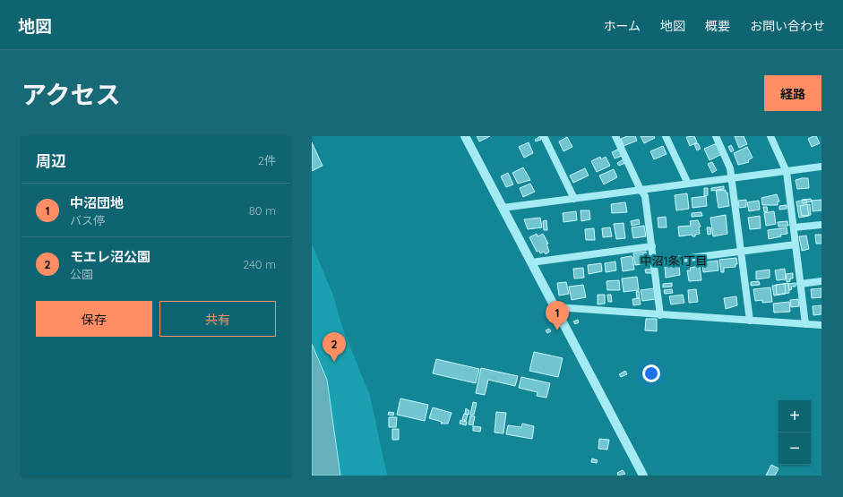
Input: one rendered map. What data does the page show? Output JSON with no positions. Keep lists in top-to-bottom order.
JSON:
{
  "districts": ["中沼1条1丁目"],
  "page": {
    "header": "地図",
    "nav": [
      "ホーム",
      "地図",
      "概要",
      "お問い合わせ"
    ],
    "title": "アクセス",
    "buttons": [
      "経路",
      ["保存", "共有"]
    ],
    "heading": ["周辺", "2件"],
    "list": [
      {
        "mark": "1",
        "name": "中沼団地",
        "note": "バス停",
        "value": "80 m"
      },
      {
        "mark": "2",
        "name": "モエレ沼公園",
        "note": "公園",
        "value": "240 m"
      }
    ],
    "pins": ["1", "2"],
    "map_buttons": ["+", "−"]
  }
}
